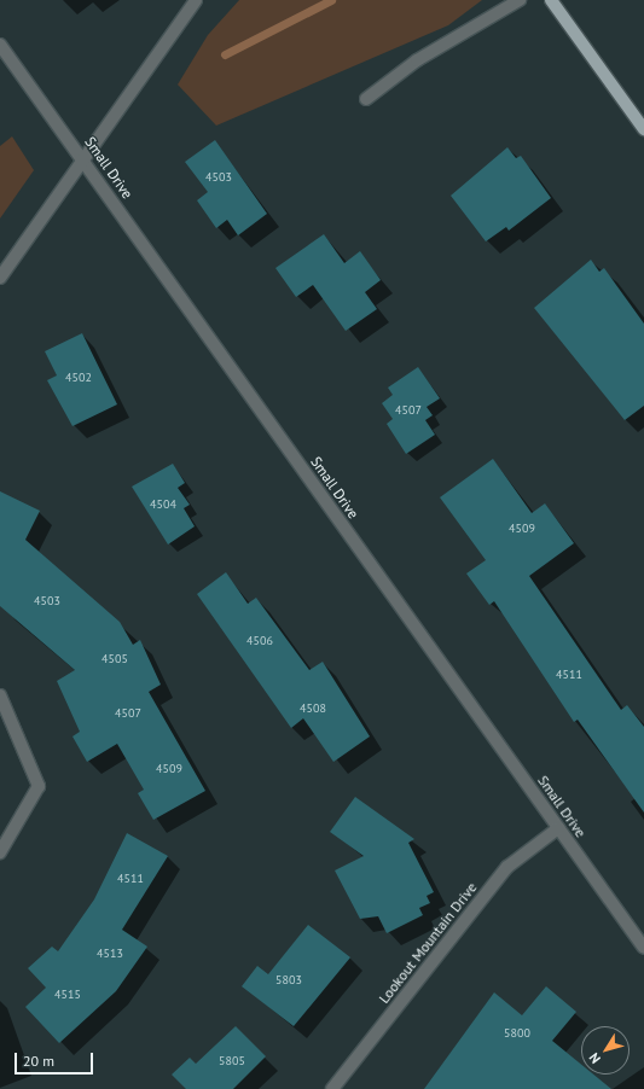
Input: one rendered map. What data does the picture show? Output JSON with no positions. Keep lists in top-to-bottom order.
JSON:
{
  "streets": {
    "street": ["Small Drive", "Lookout Mountain Drive"]
  },
  "crossings": [
    ["Small Drive", "Lookout Mountain Drive"]
  ],
  "house_numbers": [
    "4503",
    "4502",
    "4507",
    "4504",
    "4509",
    "4503",
    "4506",
    "4505",
    "4511",
    "4508",
    "4507",
    "4509",
    "4511",
    "4513",
    "5803",
    "4515",
    "5800",
    "5805"
  ],
  "scale_bar": "20 m",
  "north": "bottom left"
}
